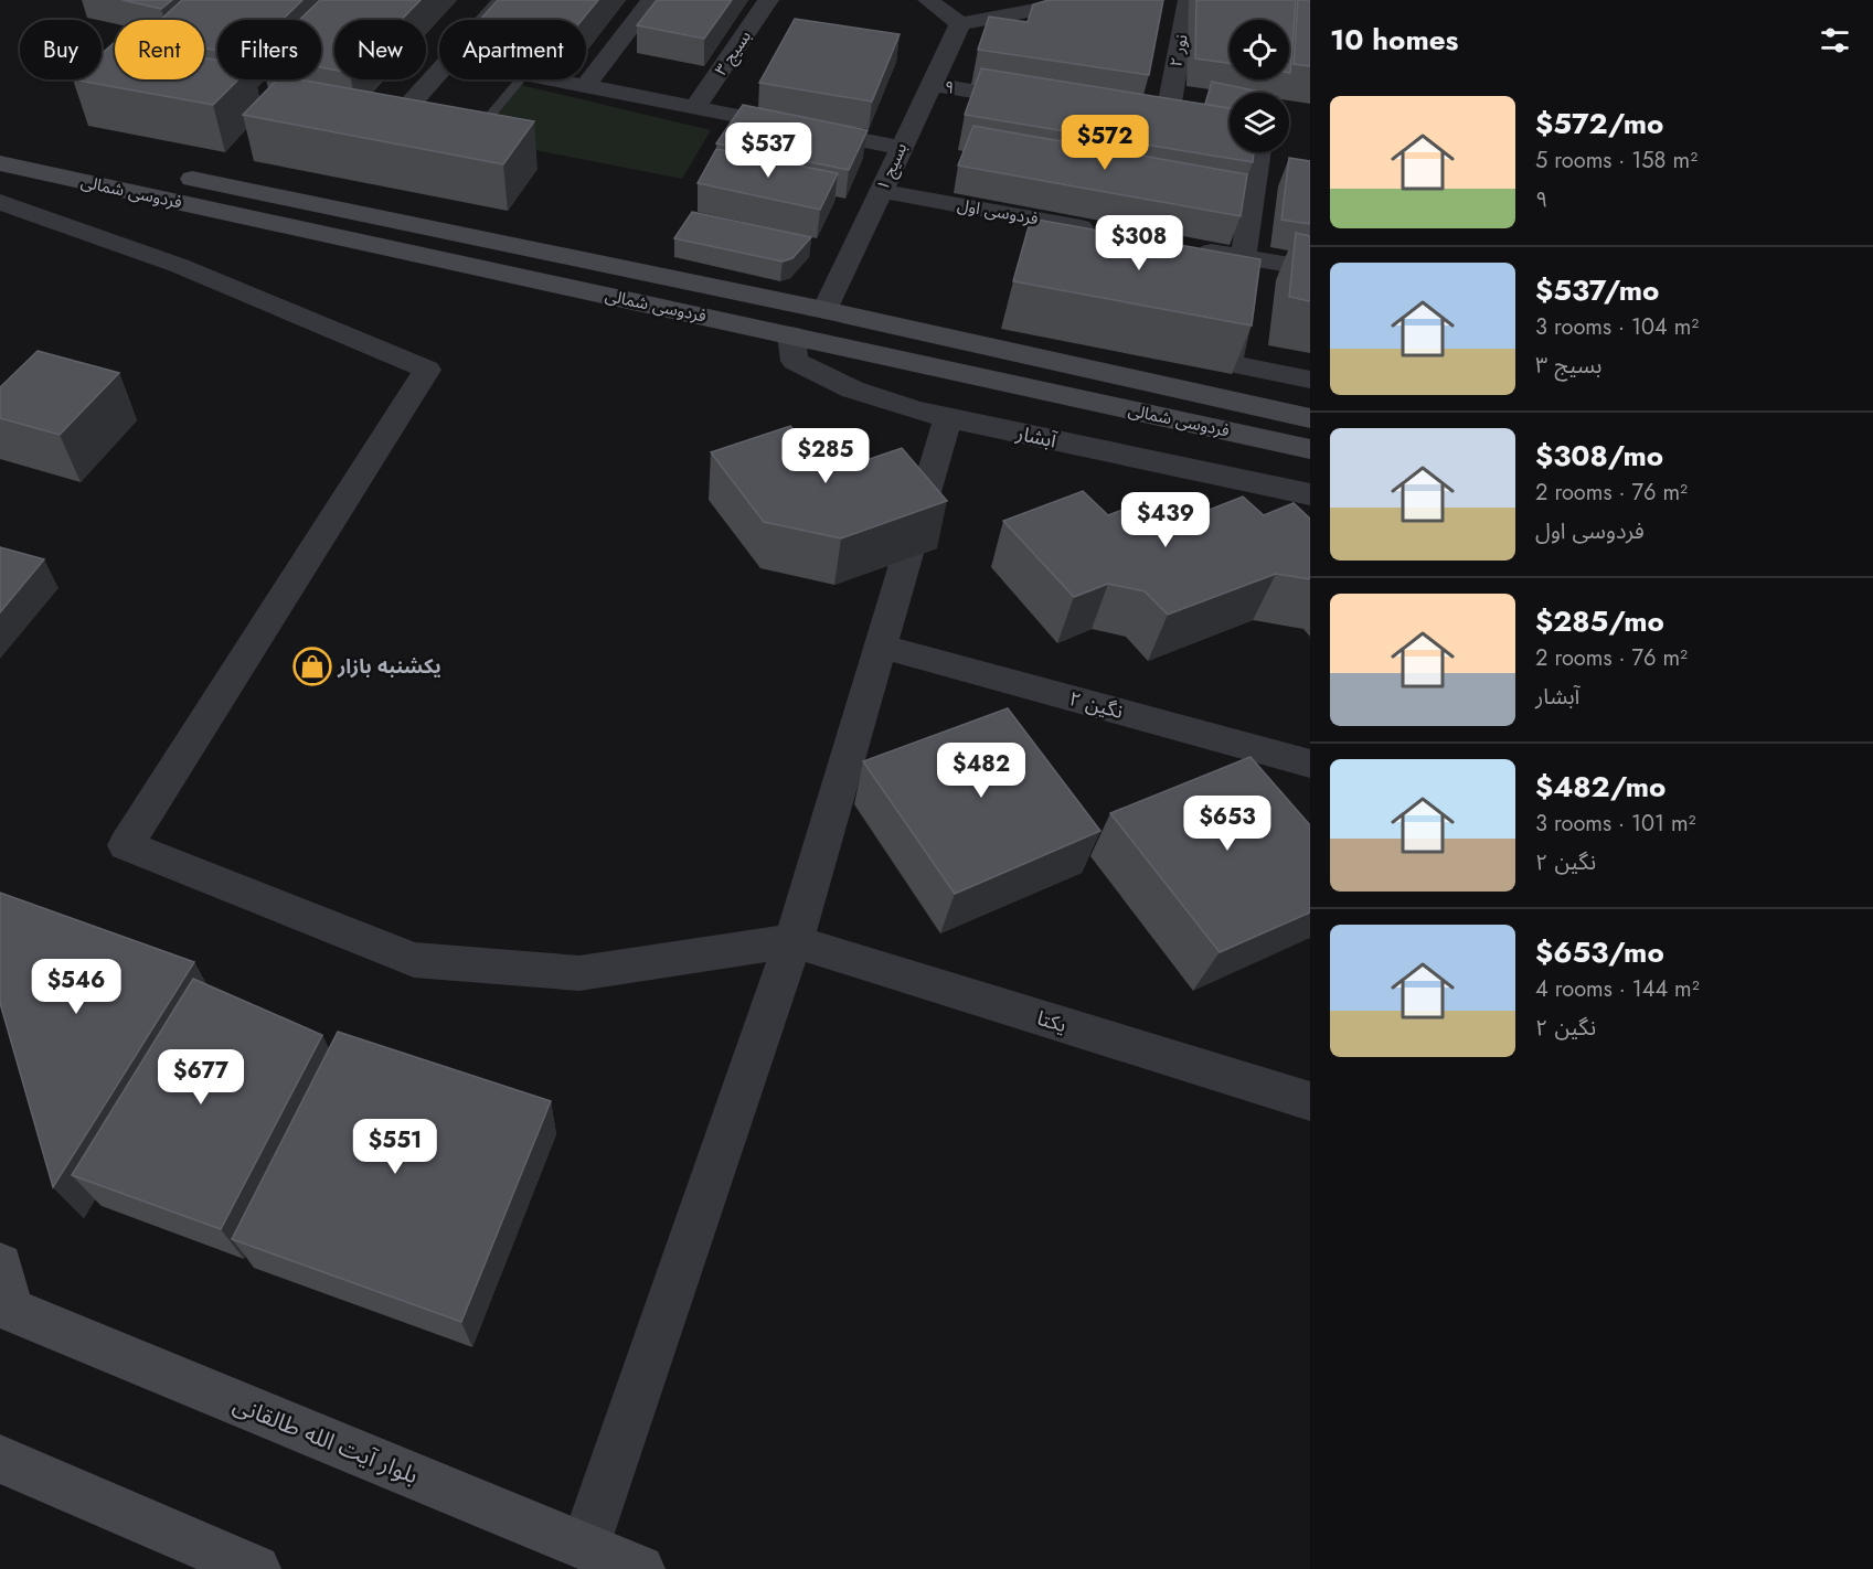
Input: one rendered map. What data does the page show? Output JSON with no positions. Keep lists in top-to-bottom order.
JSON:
{
  "streets": {
    "main road": ["فردوسی شمالی", "بلوار آیت الله طالقانی"],
    "street": [
      "نور ۲",
      "بسیج ۳",
      "۹",
      "بسیج ۱",
      "فردوسی اول",
      "آبشار",
      "نگین ۲",
      "یکتا"
    ]
  },
  "crossings": [
    ["۹", "بسیج ۱"],
    ["بسیج ۱", "فردوسی شمالی"],
    ["بسیج ۱", "فردوسی اول"],
    ["فردوسی شمالی", "آبشار"]
  ],
  "places": {
    "shop": ["یکشنبه بازار"]
  },
  "page": {
    "heading": "10 homes",
    "chip": [
      "Buy",
      "Rent",
      "Filters",
      "New",
      "Apartment"
    ],
    "list": [
      {
        "name": "$572/mo",
        "note": "5 rooms · 158 m² · ۹"
      },
      {
        "name": "$537/mo",
        "note": "3 rooms · 104 m² · بسیج ۳"
      },
      {
        "name": "$308/mo",
        "note": "2 rooms · 76 m² · فردوسی اول"
      },
      {
        "name": "$285/mo",
        "note": "2 rooms · 76 m² · آبشار"
      },
      {
        "name": "$482/mo",
        "note": "3 rooms · 101 m² · نگین ۲"
      },
      {
        "name": "$653/mo",
        "note": "4 rooms · 144 m² · نگین ۲"
      }
    ],
    "price": [
      "$572",
      "$537",
      "$308",
      "$285",
      "$439",
      "$482",
      "$653",
      "$546",
      "$677",
      "$551"
    ]
  }
}
